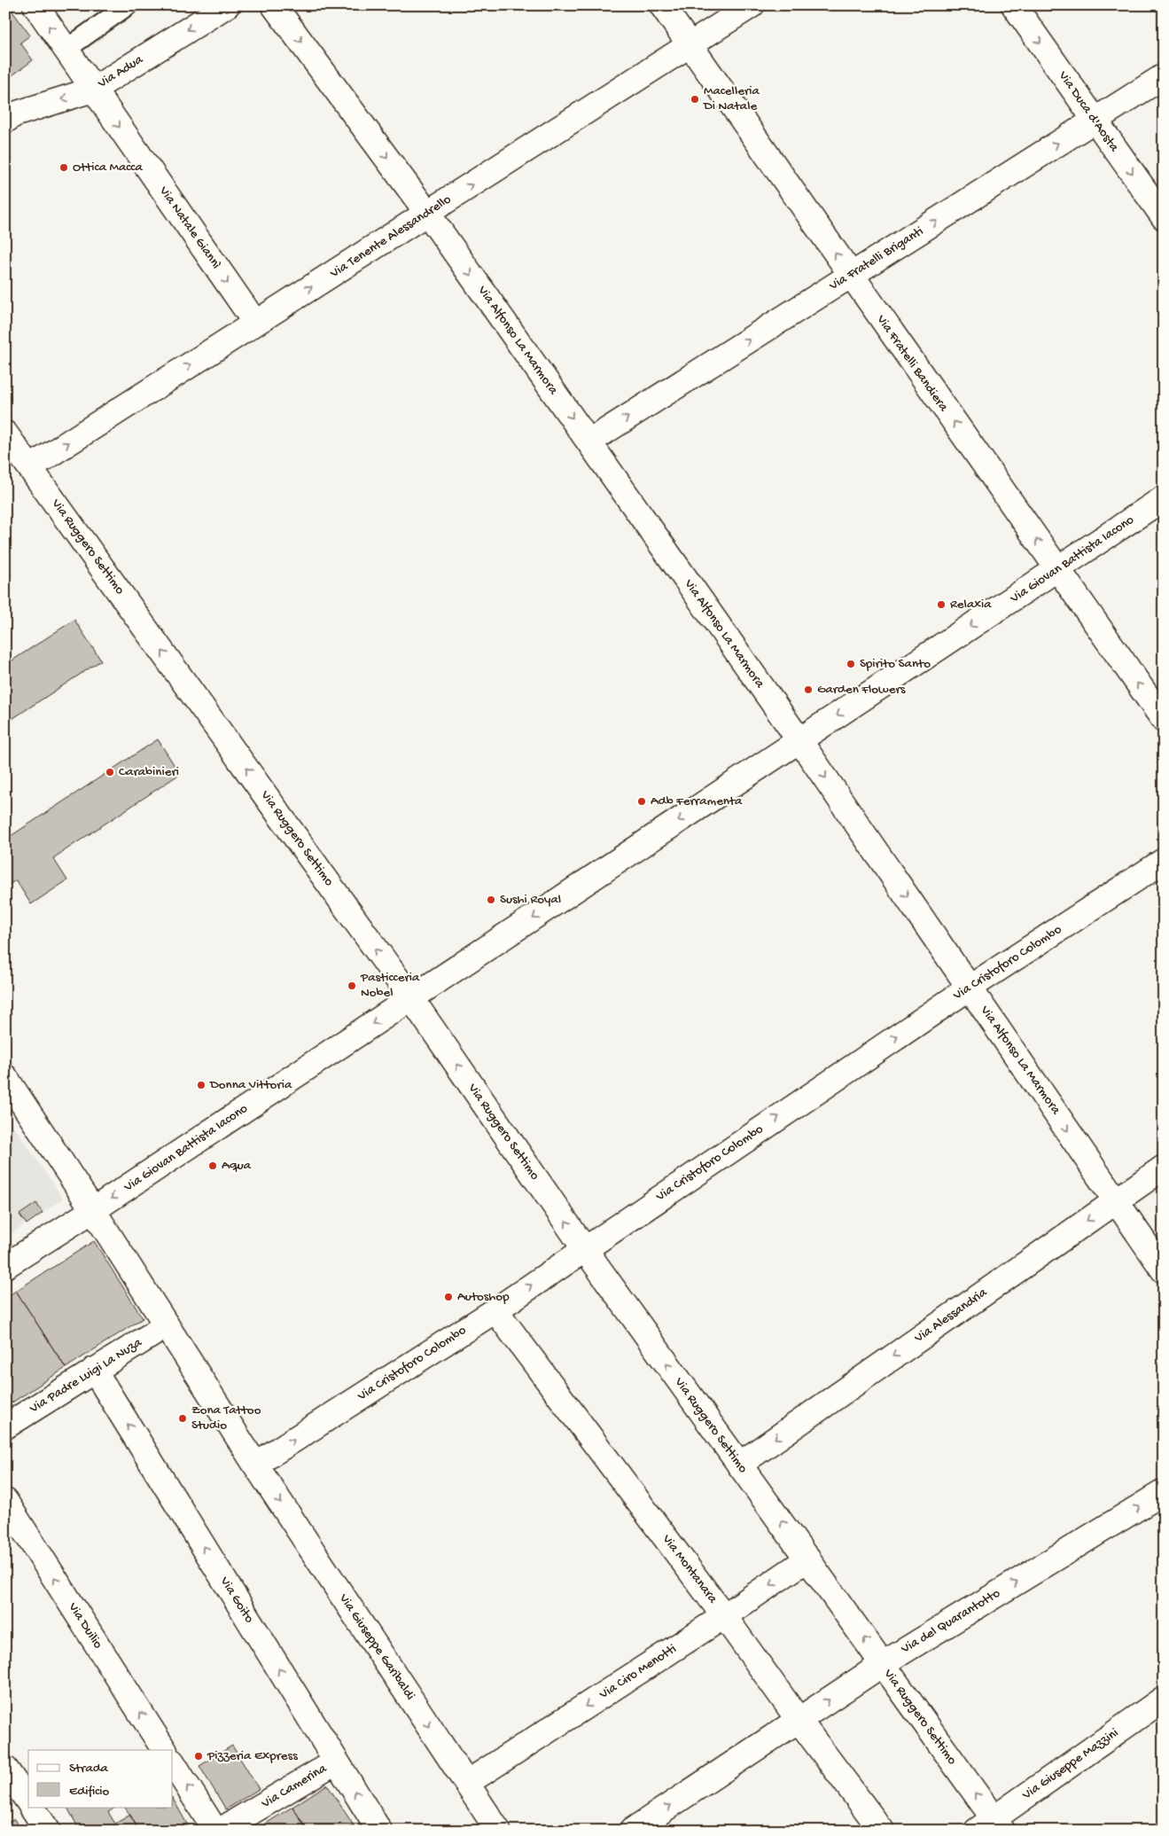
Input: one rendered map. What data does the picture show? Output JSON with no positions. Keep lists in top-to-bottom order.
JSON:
{
  "streets": {
    "street": [
      "Via Adua",
      "Via Duca d'Aosta",
      "Via Natale Giannì",
      "Via Tenente Alessandrello",
      "Via Fratelli Briganti",
      "Via Alfonso La Marmora",
      "Via Fratelli Bandiera",
      "Via Ruggero Settimo",
      "Via Giovan Battista Iacono",
      "Via Cristoforo Colombo",
      "Via Alessandria",
      "Via Padre Luigi La Nuza",
      "Via Montanara",
      "Via Goito",
      "Via del Quarantotto",
      "Via Duilio",
      "Via Giuseppe Garibaldi",
      "Via Ciro Menotti",
      "Via Giuseppe Mazzini",
      "Via Camerina"
    ]
  },
  "crossings": [
    ["Via Adua", "Via Natale Giannì"],
    ["Via Duca d'Aosta", "Via Fratelli Briganti"],
    ["Via Natale Giannì", "Via Tenente Alessandrello"],
    ["Via Tenente Alessandrello", "Via Alfonso La Marmora"],
    ["Via Tenente Alessandrello", "Via Fratelli Bandiera"],
    ["Via Tenente Alessandrello", "Via Ruggero Settimo"],
    ["Via Fratelli Briganti", "Via Alfonso La Marmora"],
    ["Via Fratelli Briganti", "Via Fratelli Bandiera"],
    ["Via Alfonso La Marmora", "Via Giovan Battista Iacono"],
    ["Via Alfonso La Marmora", "Via Cristoforo Colombo"],
    ["Via Alfonso La Marmora", "Via Alessandria"],
    ["Via Fratelli Bandiera", "Via Giovan Battista Iacono"],
    ["Via Ruggero Settimo", "Via Giovan Battista Iacono"],
    ["Via Ruggero Settimo", "Via Cristoforo Colombo"],
    ["Via Ruggero Settimo", "Via Alessandria"],
    ["Via Ruggero Settimo", "Via del Quarantotto"],
    ["Via Ruggero Settimo", "Via Ciro Menotti"],
    ["Via Ruggero Settimo", "Via Giuseppe Mazzini"],
    ["Via Giovan Battista Iacono", "Via Giuseppe Garibaldi"],
    ["Via Cristoforo Colombo", "Via Montanara"],
    ["Via Cristoforo Colombo", "Via Giuseppe Garibaldi"],
    ["Via Padre Luigi La Nuza", "Via Goito"],
    ["Via Padre Luigi La Nuza", "Via Giuseppe Garibaldi"],
    ["Via Montanara", "Via del Quarantotto"],
    ["Via Montanara", "Via Ciro Menotti"],
    ["Via Goito", "Via Camerina"],
    ["Via Giuseppe Garibaldi", "Via Ciro Menotti"]
  ],
  "one_way": [
    "Via Duca d'Aosta",
    "Via Tenente Alessandrello",
    "Via Fratelli Briganti",
    "Via Alfonso La Marmora",
    "Via Fratelli Bandiera",
    "Via Ruggero Settimo",
    "Via Giovan Battista Iacono",
    "Via Cristoforo Colombo",
    "Via Alessandria",
    "Via Goito",
    "Via del Quarantotto",
    "Via Duilio",
    "Via Giuseppe Garibaldi",
    "Via Ciro Menotti"
  ],
  "places": [
    "Macelleria Di Natale",
    "Ottica Macca",
    "Relaxia",
    "Spirito Santo",
    "Garden Flowers",
    "Carabinieri",
    "Adb Ferramenta",
    "Sushi Royal",
    "Pasticceria Nobel",
    "Donna Vittoria",
    "Aqua",
    "Autoshop",
    "Zona Tattoo Studio",
    "Pizzeria Express"
  ],
  "legend": ["Strada", "Edificio"]
}
